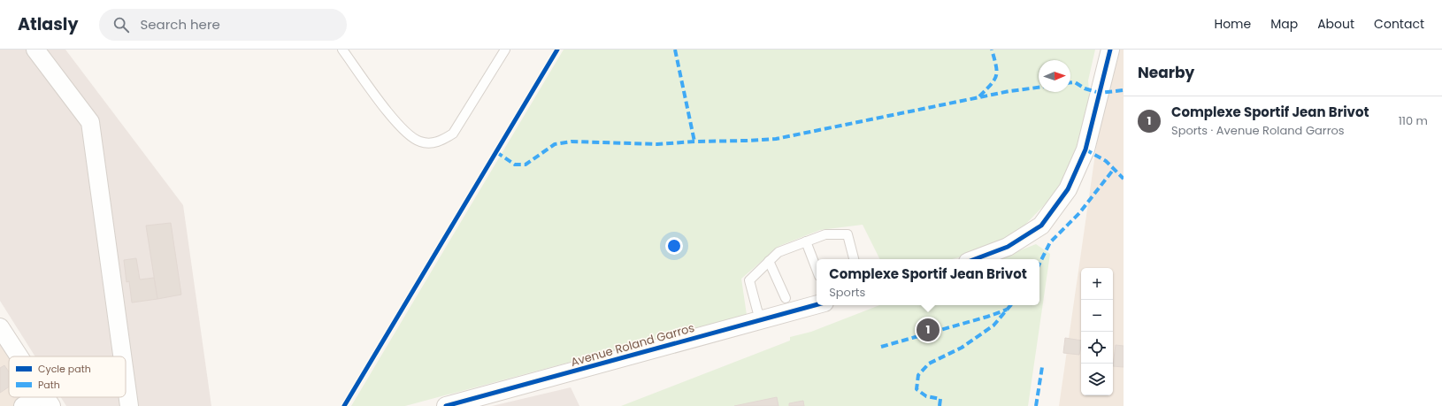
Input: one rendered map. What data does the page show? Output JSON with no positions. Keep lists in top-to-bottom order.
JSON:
{
  "streets": {
    "street": ["Avenue Roland Garros"]
  },
  "legend": ["Cycle path", "Path"],
  "north": "right",
  "page": {
    "header": "Atlasly",
    "search": "Search here",
    "nav": [
      "Home",
      "Map",
      "About",
      "Contact"
    ],
    "heading": "Nearby",
    "list": [
      {
        "mark": "1",
        "name": "Complexe Sportif Jean Brivot",
        "note": "Sports · Avenue Roland Garros",
        "value": "110 m"
      }
    ],
    "popup": ["Complexe Sportif Jean Brivot", "Sports"],
    "map_buttons": ["+", "−"],
    "pins": "1"
  }
}
